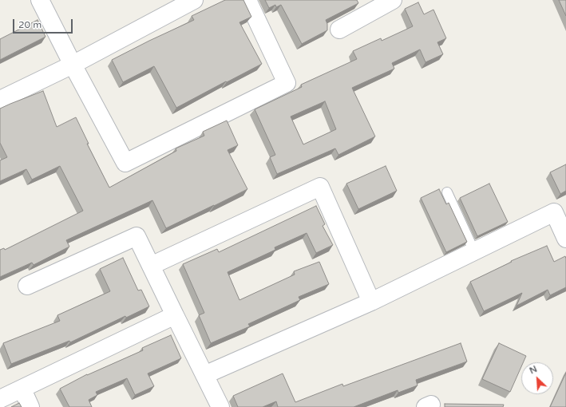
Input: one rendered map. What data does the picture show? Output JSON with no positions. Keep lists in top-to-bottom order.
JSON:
{
  "scale_bar": "20 m",
  "north": "top left"
}
